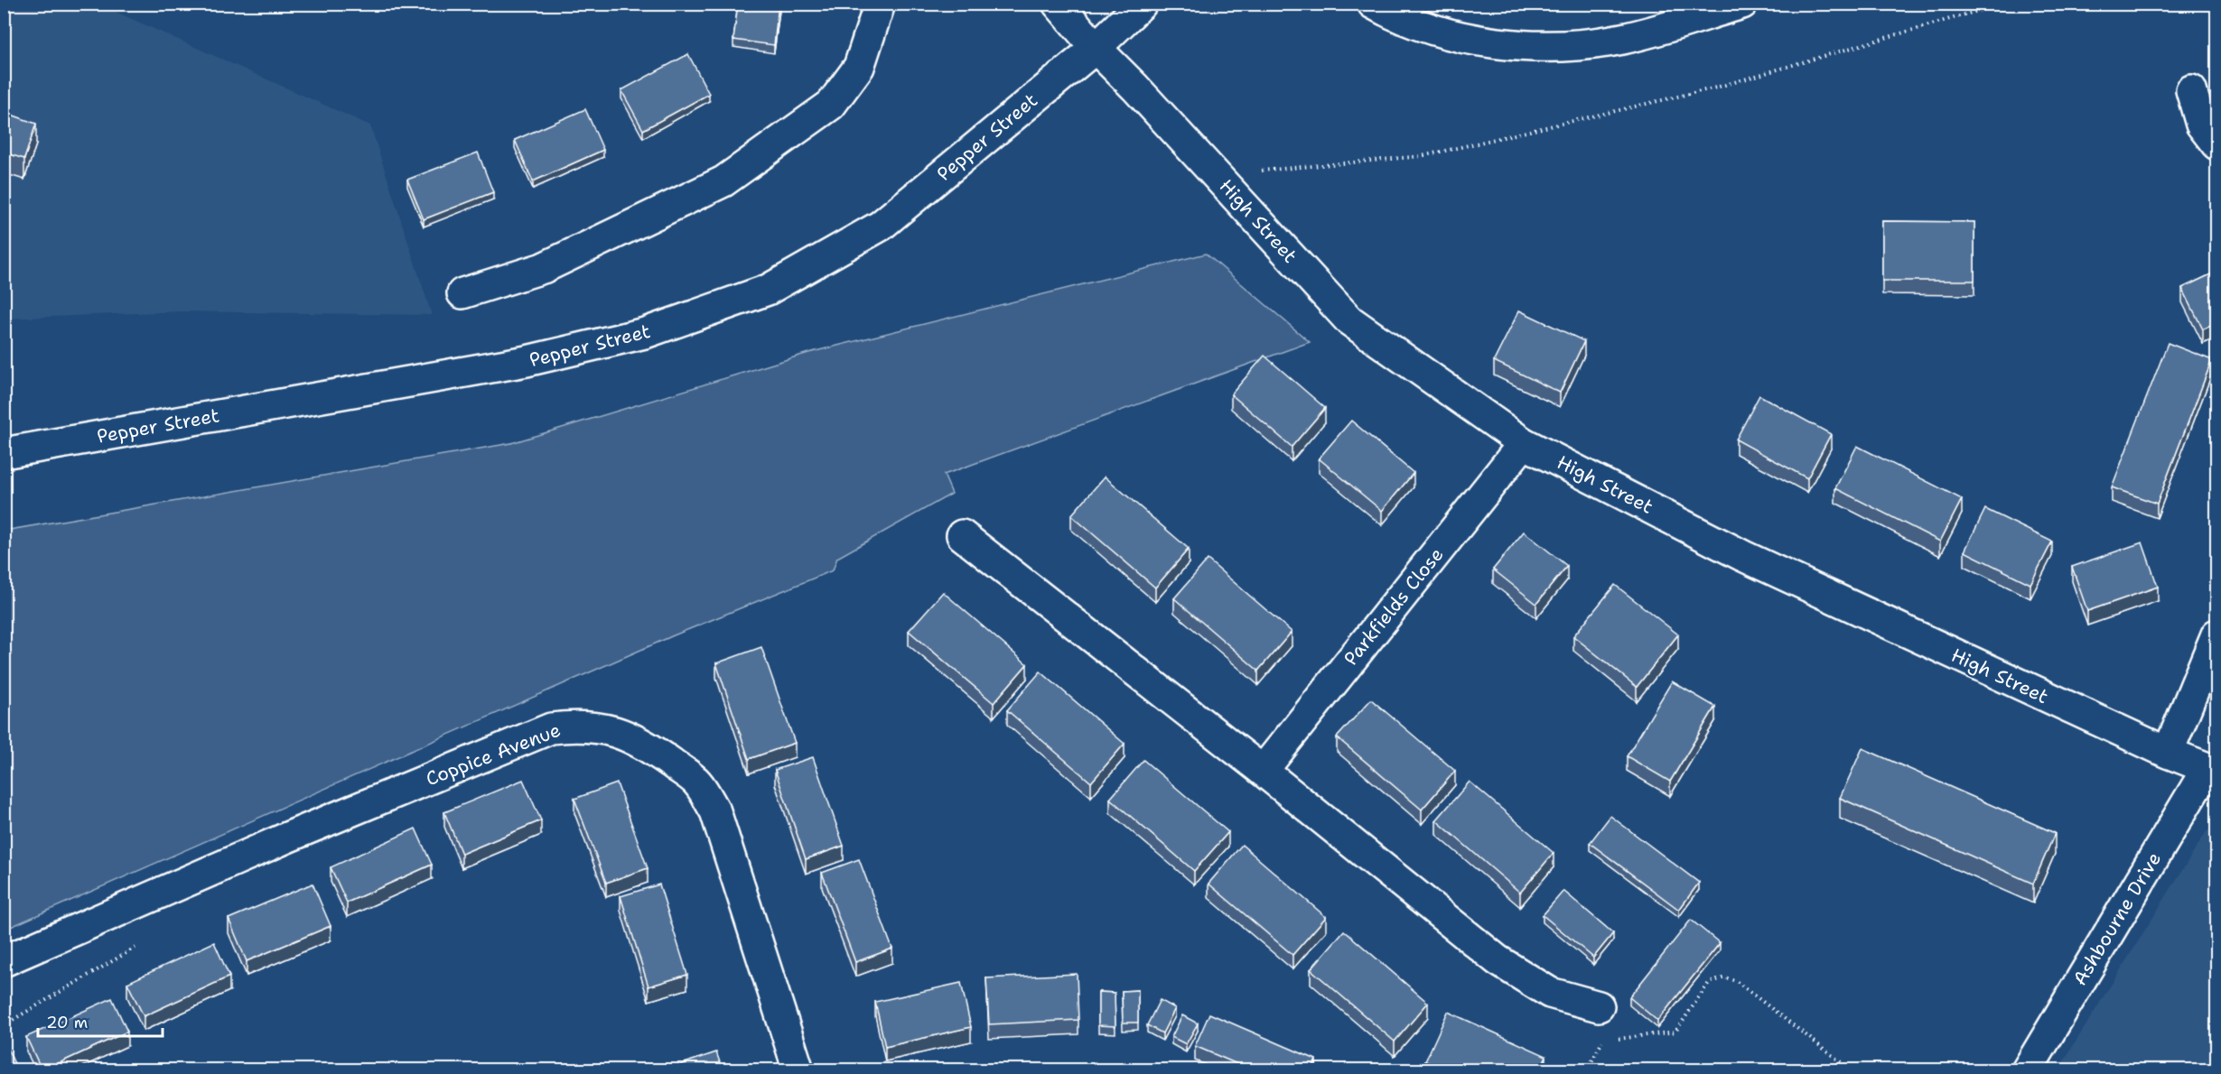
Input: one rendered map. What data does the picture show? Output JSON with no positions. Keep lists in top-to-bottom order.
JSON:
{
  "streets": {
    "street": [
      "Pepper Street",
      "High Street",
      "Parkfields Close",
      "Coppice Avenue",
      "Ashbourne Drive"
    ]
  },
  "crossings": [
    ["Pepper Street", "High Street"],
    ["High Street", "Parkfields Close"],
    ["High Street", "Ashbourne Drive"]
  ],
  "scale_bar": "20 m"
}
